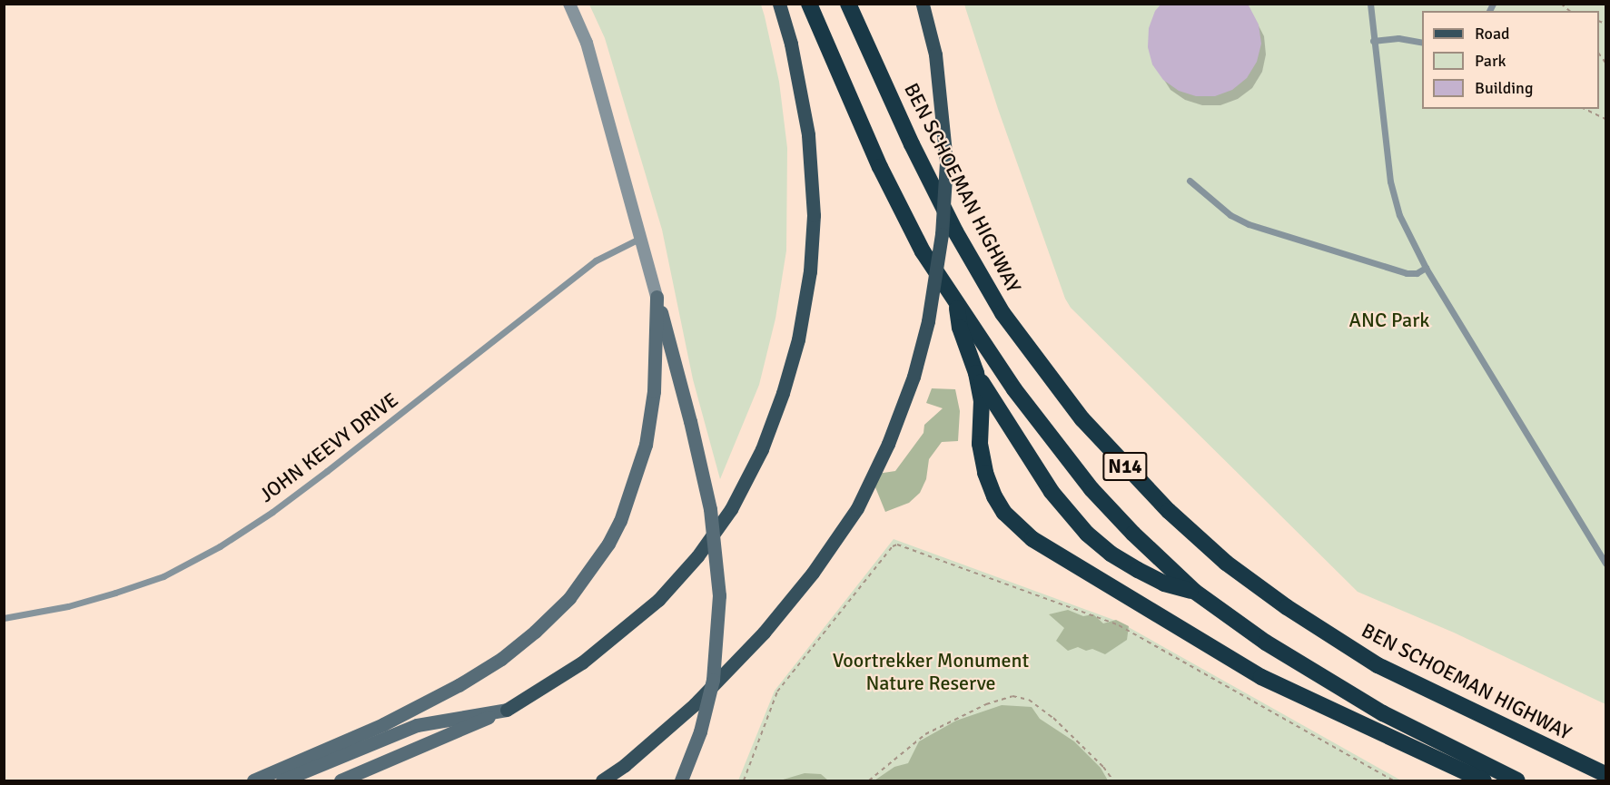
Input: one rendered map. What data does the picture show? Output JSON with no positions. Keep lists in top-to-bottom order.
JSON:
{
  "streets": {
    "highway": ["BEN SCHOEMAN HIGHWAY", "N14"],
    "lane": ["JOHN KEEVY DRIVE"]
  },
  "parks": ["ANC Park", "Voortrekker Monument Nature Reserve"],
  "legend": ["Road", "Park", "Building"]
}
